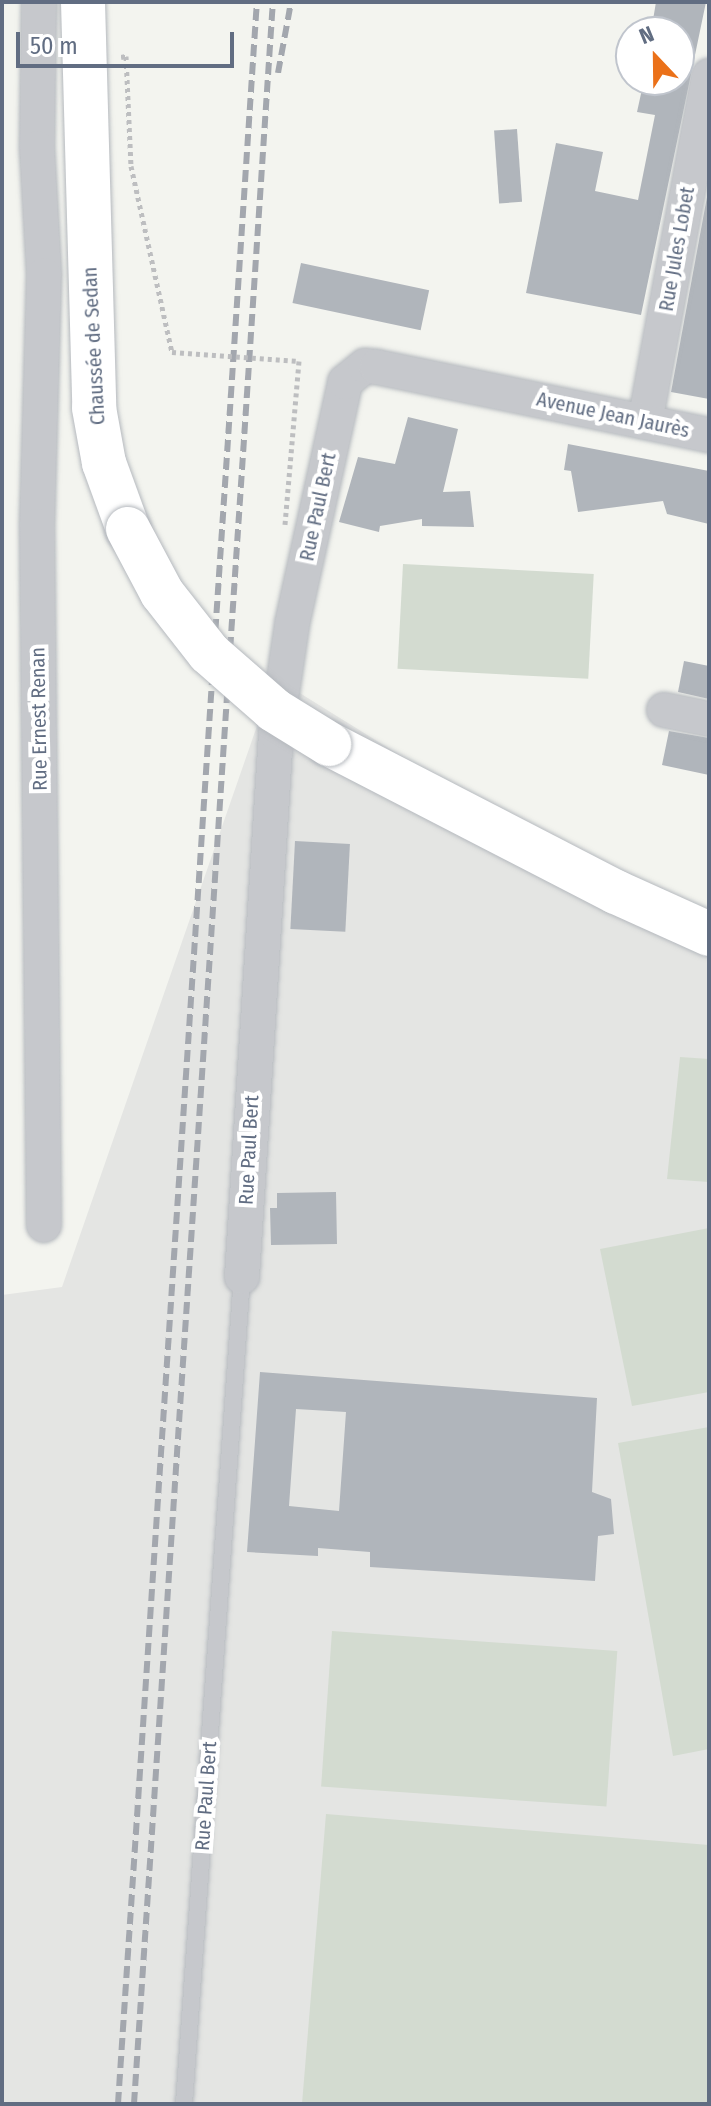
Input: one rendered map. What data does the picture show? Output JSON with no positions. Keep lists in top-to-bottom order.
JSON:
{
  "streets": {
    "main road": ["Chaussée de Sedan"],
    "street": [
      "Rue Jules Lobet",
      "Avenue Jean Jaurès",
      "Rue Paul Bert",
      "Rue Ernest Renan"
    ]
  },
  "crossings": [
    ["Rue Jules Lobet", "Avenue Jean Jaurès"],
    ["Avenue Jean Jaurès", "Rue Paul Bert"]
  ],
  "scale_bar": "50 m",
  "north": "top"
}
